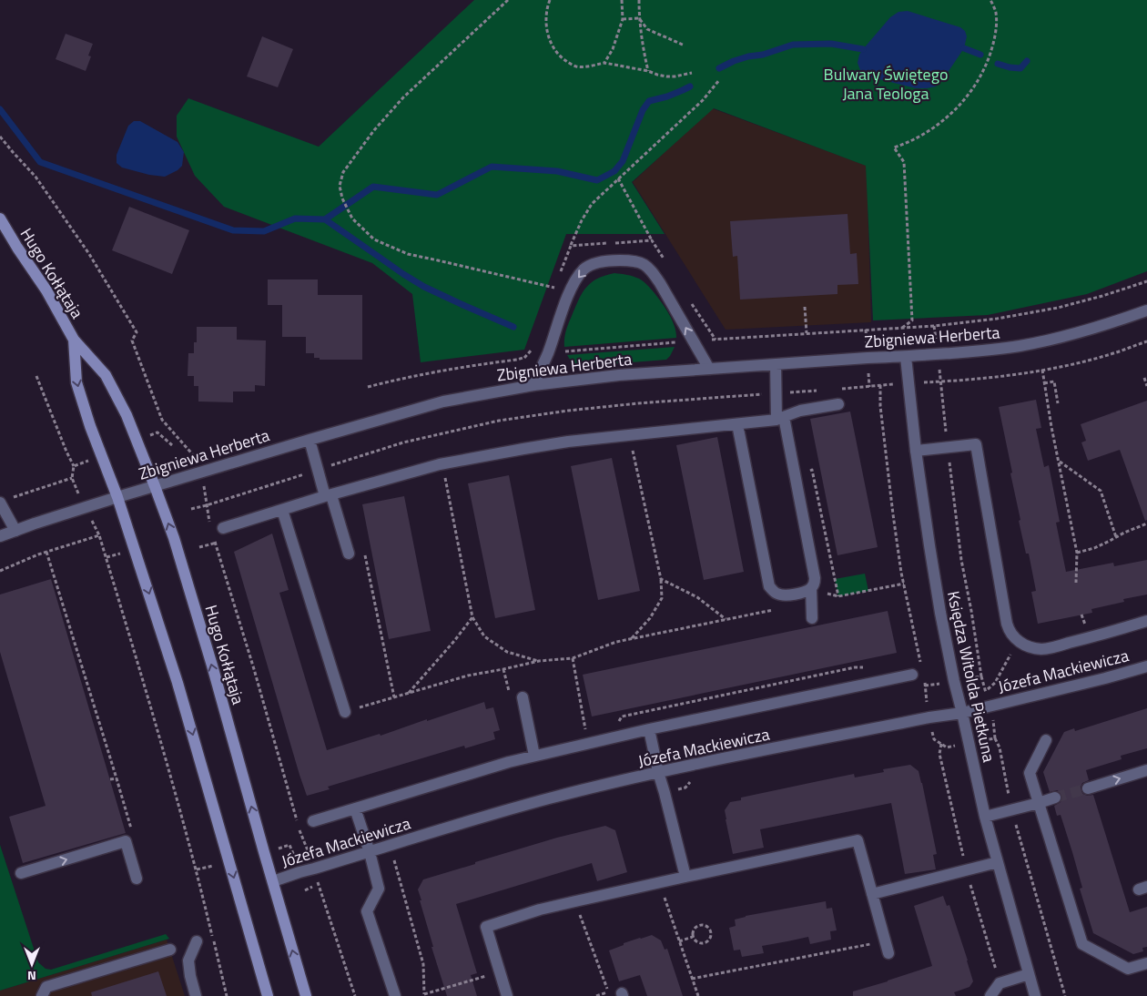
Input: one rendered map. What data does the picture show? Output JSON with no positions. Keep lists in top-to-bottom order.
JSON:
{
  "streets": {
    "street": [
      "Hugo Kołłątaja",
      "Zbigniewa Herberta",
      "Józefa Mackiewicza",
      "Księdza Witolda Pietkuna"
    ]
  },
  "crossings": [
    ["Hugo Kołłątaja", "Zbigniewa Herberta"],
    ["Hugo Kołłątaja", "Józefa Mackiewicza"],
    ["Zbigniewa Herberta", "Księdza Witolda Pietkuna"],
    ["Józefa Mackiewicza", "Księdza Witolda Pietkuna"]
  ],
  "parks": ["Bulwary Świętego Jana Teologa"],
  "north": "bottom"
}
